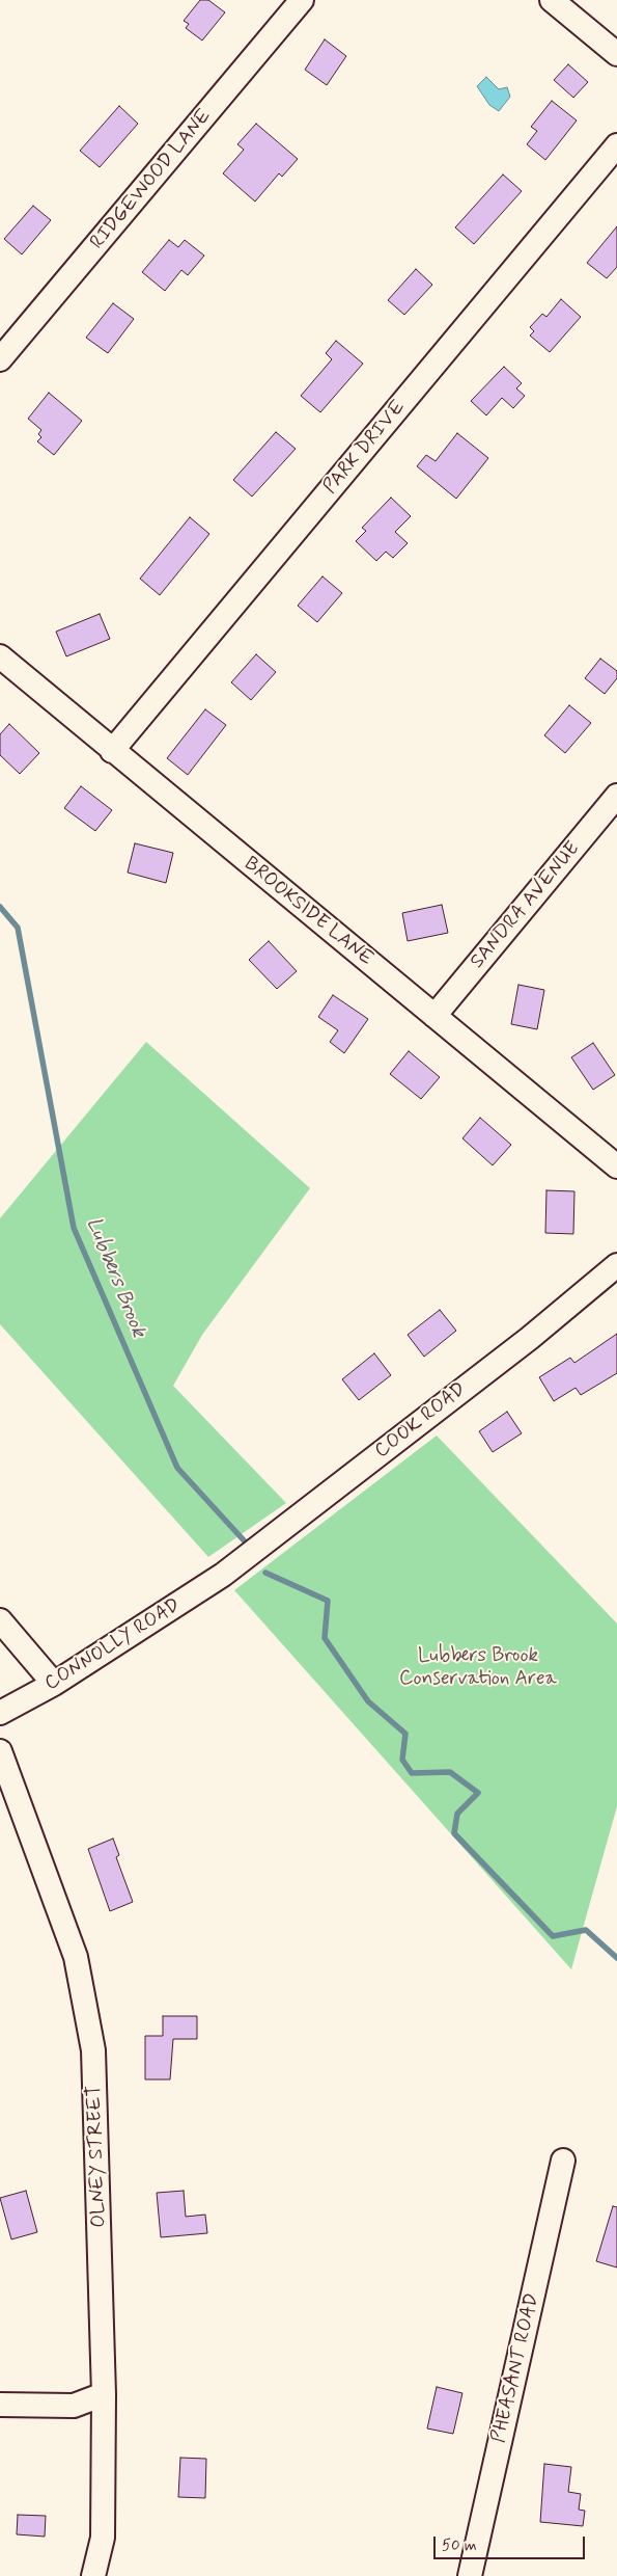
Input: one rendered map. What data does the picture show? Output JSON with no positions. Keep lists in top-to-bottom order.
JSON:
{
  "streets": {
    "street": [
      "RIDGEWOOD LANE",
      "PARK DRIVE",
      "SANDRA AVENUE",
      "BROOKSIDE LANE",
      "COOK ROAD",
      "CONNOLLY ROAD",
      "OLNEY STREET",
      "PHEASANT ROAD"
    ]
  },
  "crossings": [
    ["PARK DRIVE", "BROOKSIDE LANE"],
    ["SANDRA AVENUE", "BROOKSIDE LANE"],
    ["COOK ROAD", "CONNOLLY ROAD"]
  ],
  "water": ["Lubbers Brook"],
  "parks": ["Lubbers Brook Conservation Area"],
  "scale_bar": "50 m"
}
